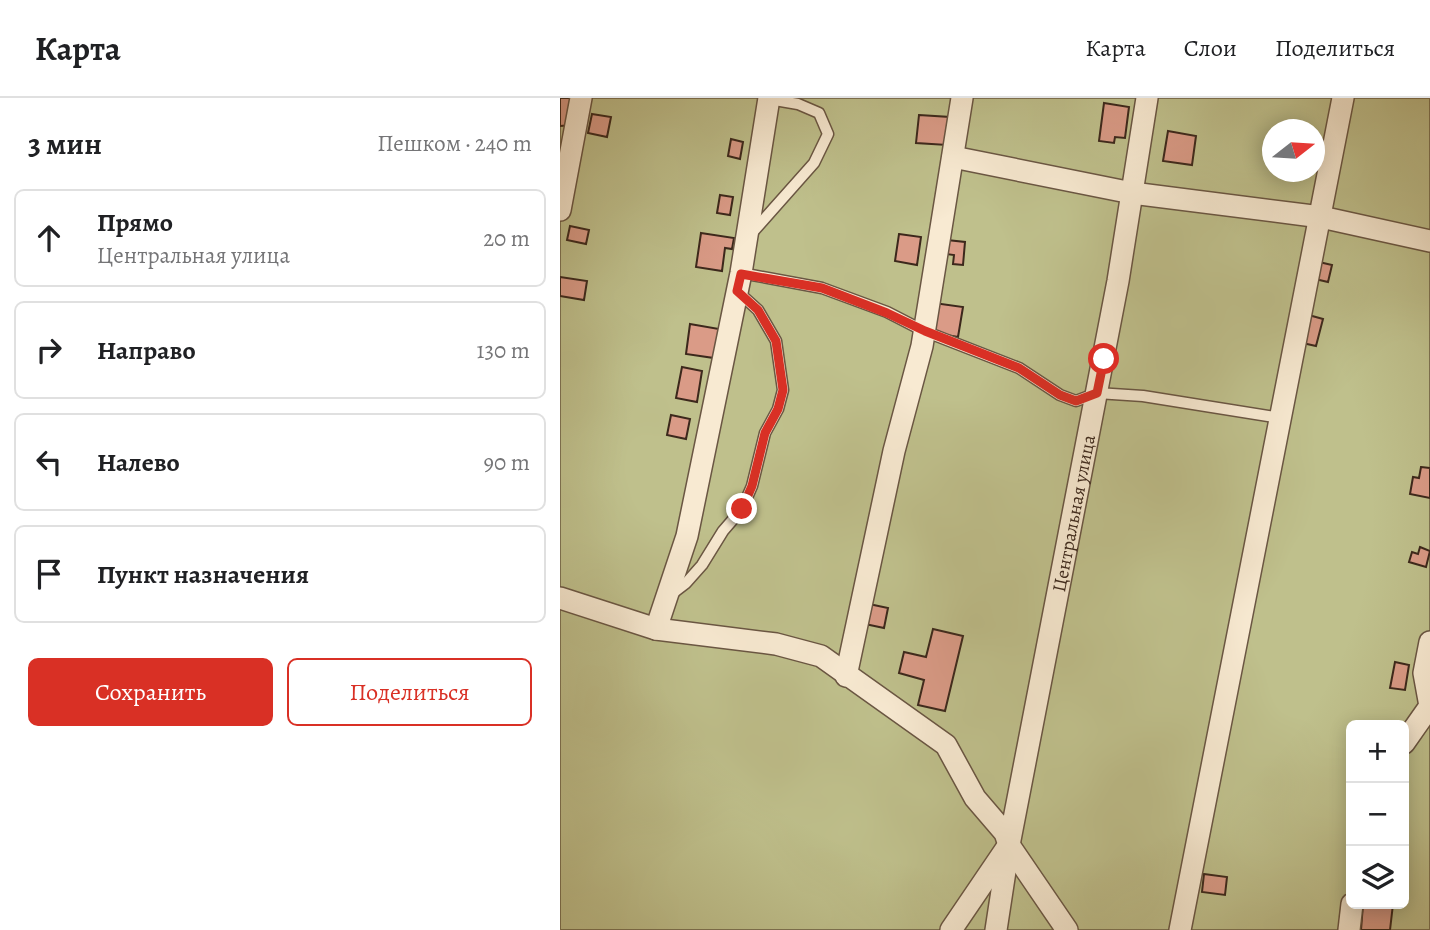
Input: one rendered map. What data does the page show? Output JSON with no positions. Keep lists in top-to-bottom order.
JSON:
{
  "streets": {
    "street": ["Центральная улица"]
  },
  "north": "right",
  "page": {
    "header": "Карта",
    "nav": ["Карта", "Слои", "Поделиться"],
    "heading": ["3 мин", "Пешком · 240 m"],
    "list": [
      ["Прямо", "Центральная улица", "20 m"],
      ["Направо", "130 m"],
      ["Налево", "90 m"],
      "Пункт назначения"
    ],
    "buttons": ["Сохранить", "Поделиться"],
    "map_buttons": ["+", "−"]
  }
}
